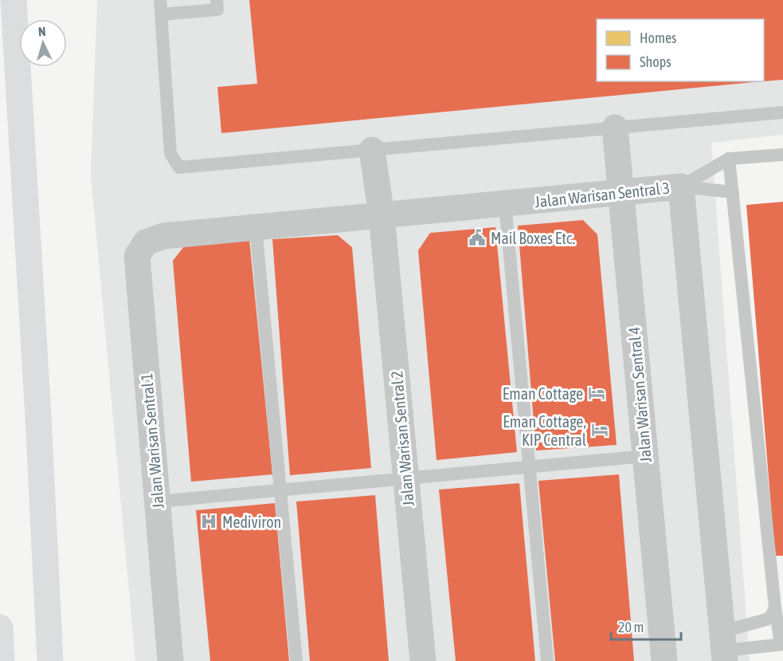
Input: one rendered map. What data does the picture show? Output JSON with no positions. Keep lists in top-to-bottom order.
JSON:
{
  "streets": {
    "street": [
      "Jalan Warisan Sentral 3",
      "Jalan Warisan Sentral 4",
      "Jalan Warisan Sentral 2",
      "Jalan Warisan Sentral 1"
    ]
  },
  "crossings": [
    ["Jalan Warisan Sentral 3", "Jalan Warisan Sentral 4"],
    ["Jalan Warisan Sentral 3", "Jalan Warisan Sentral 2"],
    ["Jalan Warisan Sentral 3", "Jalan Warisan Sentral 1"]
  ],
  "places": {
    "public building": ["Mail Boxes Etc."],
    "hotel": ["Eman Cottage", "Eman Cottage, KIP Central"],
    "hospital": ["Mediviron"]
  },
  "legend": ["Homes", "Shops"],
  "scale_bar": "20 m",
  "north": "top"
}
